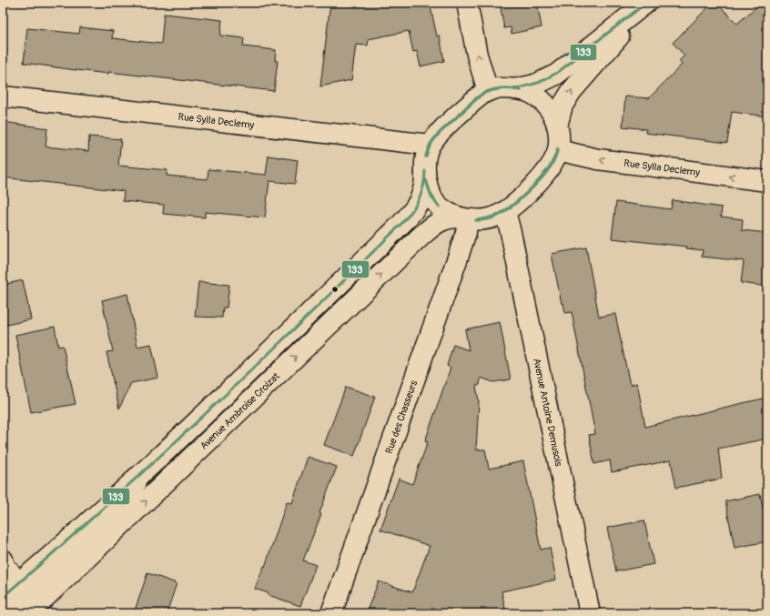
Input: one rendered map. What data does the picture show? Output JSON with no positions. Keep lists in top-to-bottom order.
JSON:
{
  "streets": {
    "main road": [
      "Rue Sylla Declemy",
      "Avenue Ambroise Croizat",
      "Avenue Antoine Demusois",
      "Rue des Chasseurs"
    ]
  },
  "crossings": [
    ["Rue Sylla Declemy", "Avenue Ambroise Croizat"],
    ["Avenue Ambroise Croizat", "Avenue Antoine Demusois"],
    ["Avenue Ambroise Croizat", "Rue des Chasseurs"]
  ],
  "lines": ["transit line 133"]
}
